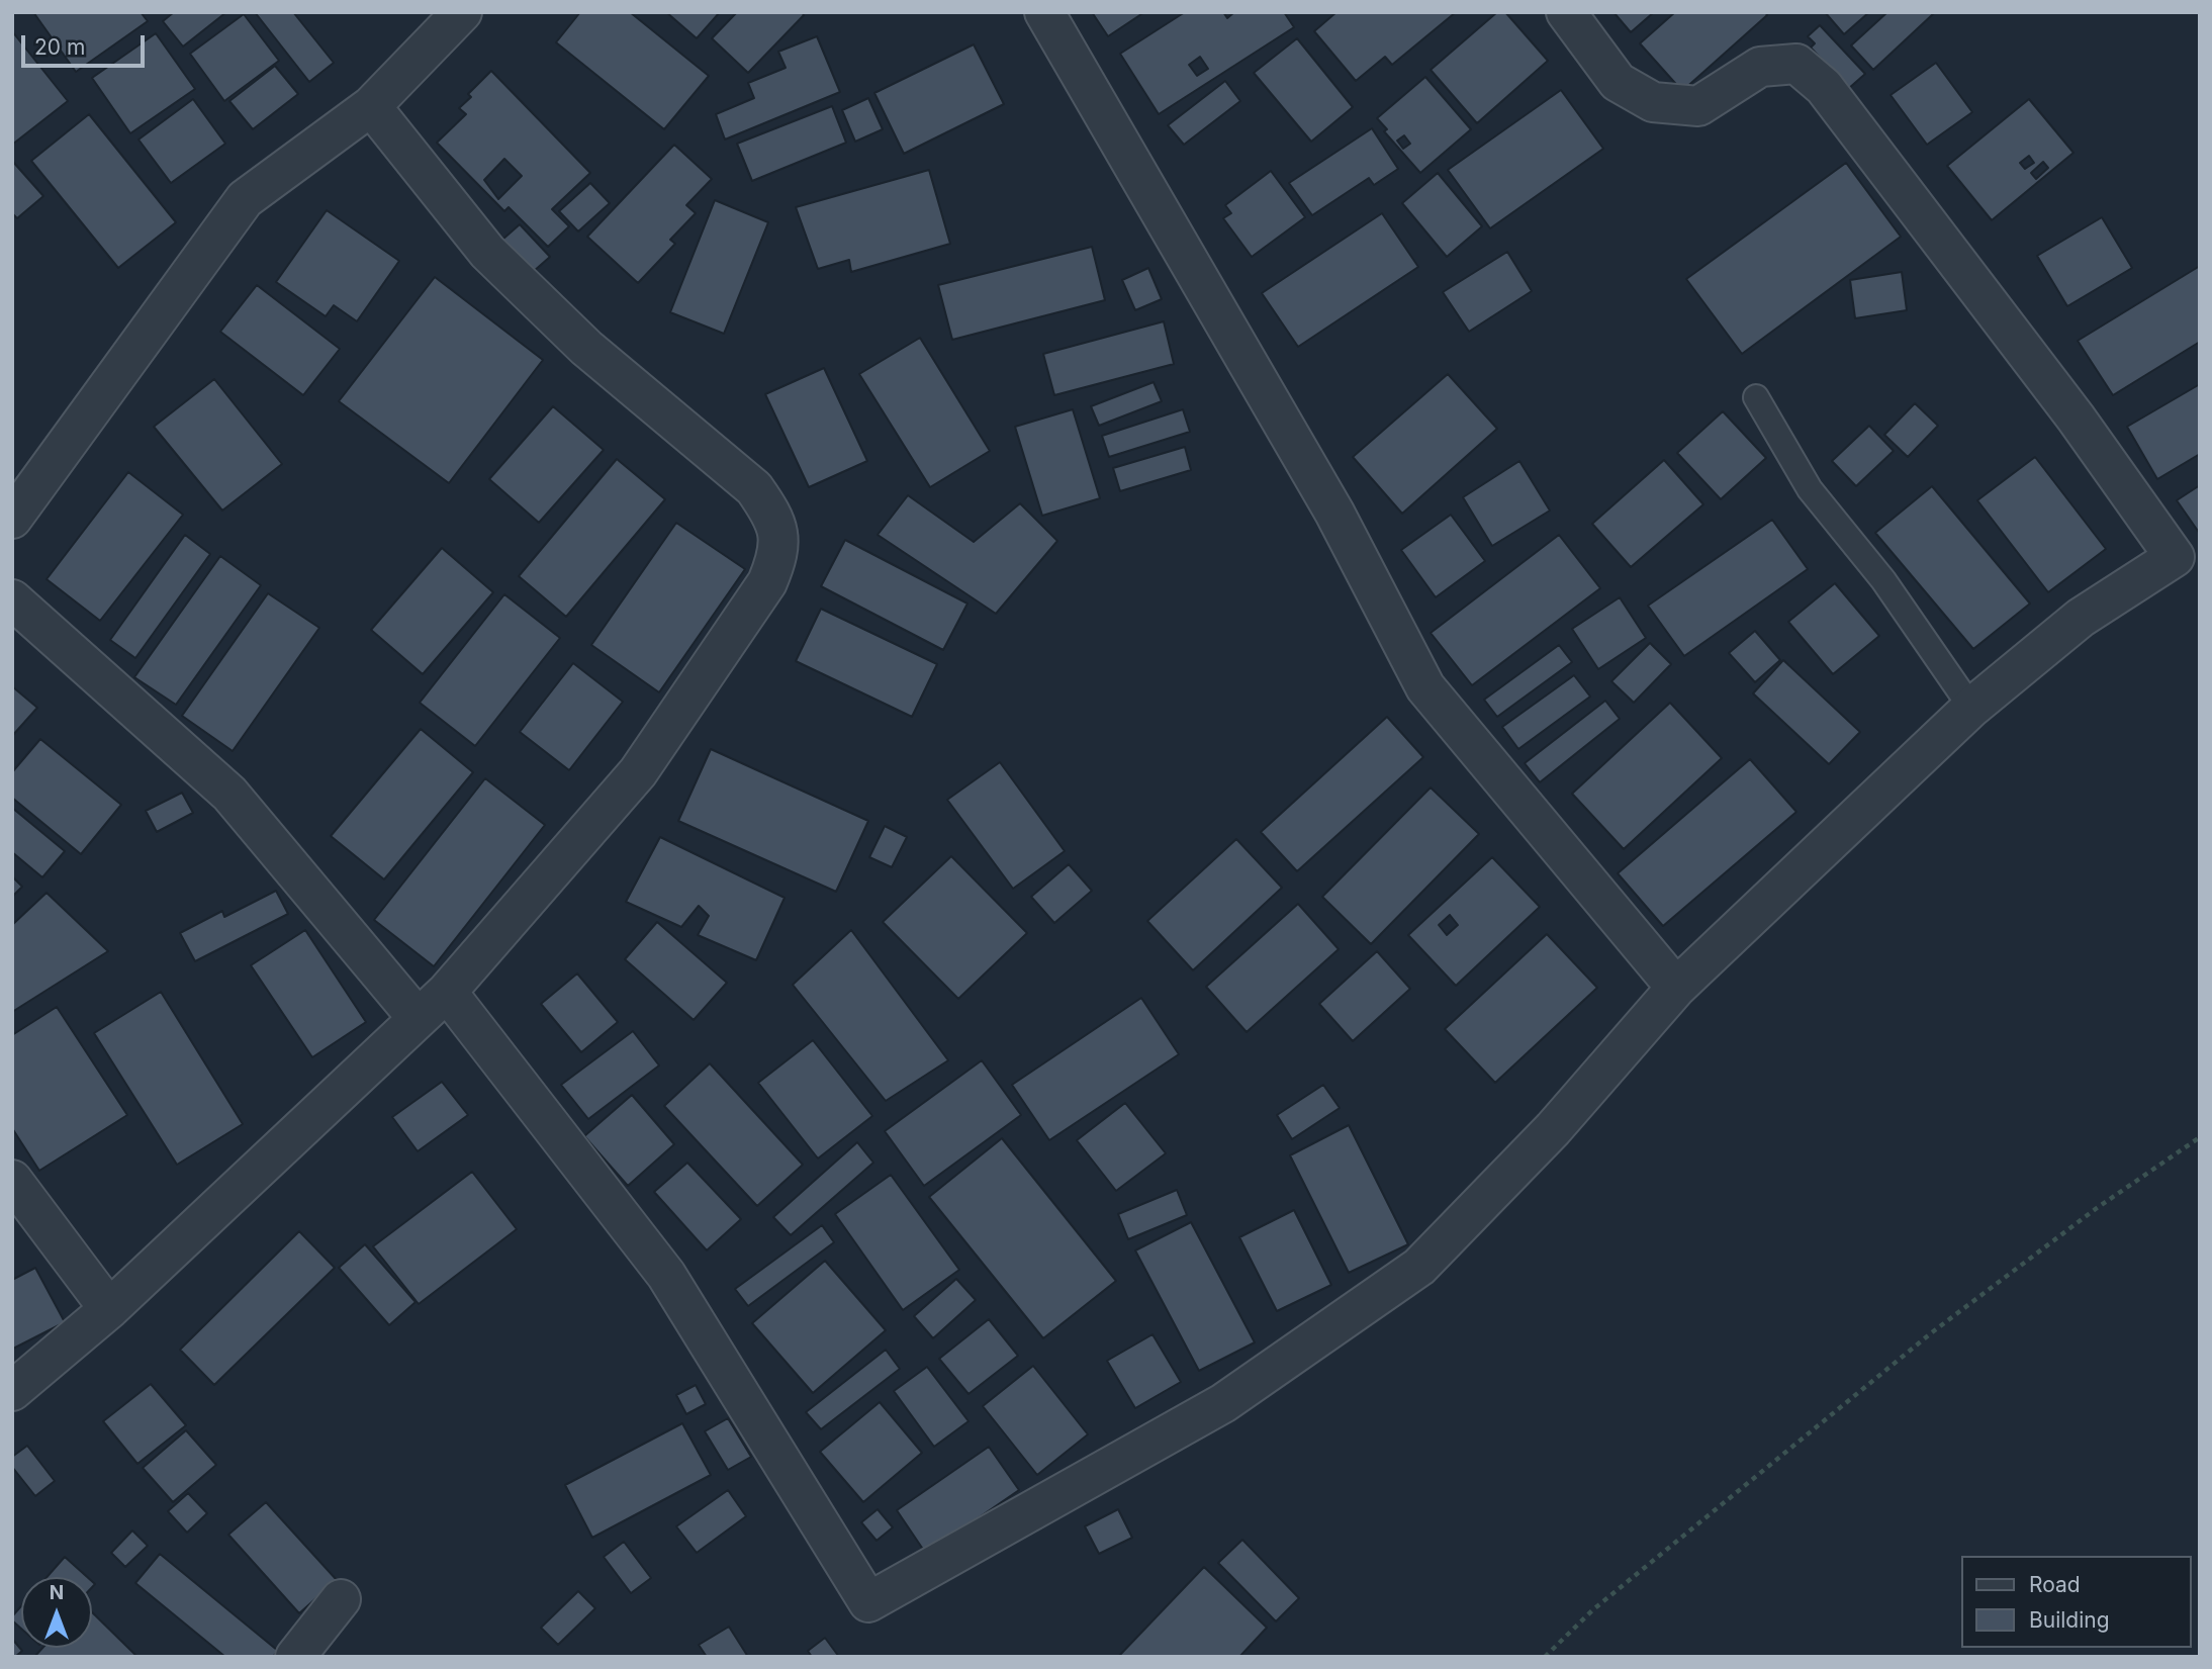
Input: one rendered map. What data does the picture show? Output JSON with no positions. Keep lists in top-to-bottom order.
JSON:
{
  "legend": ["Road", "Building"],
  "scale_bar": "20 m",
  "north": "top"
}
